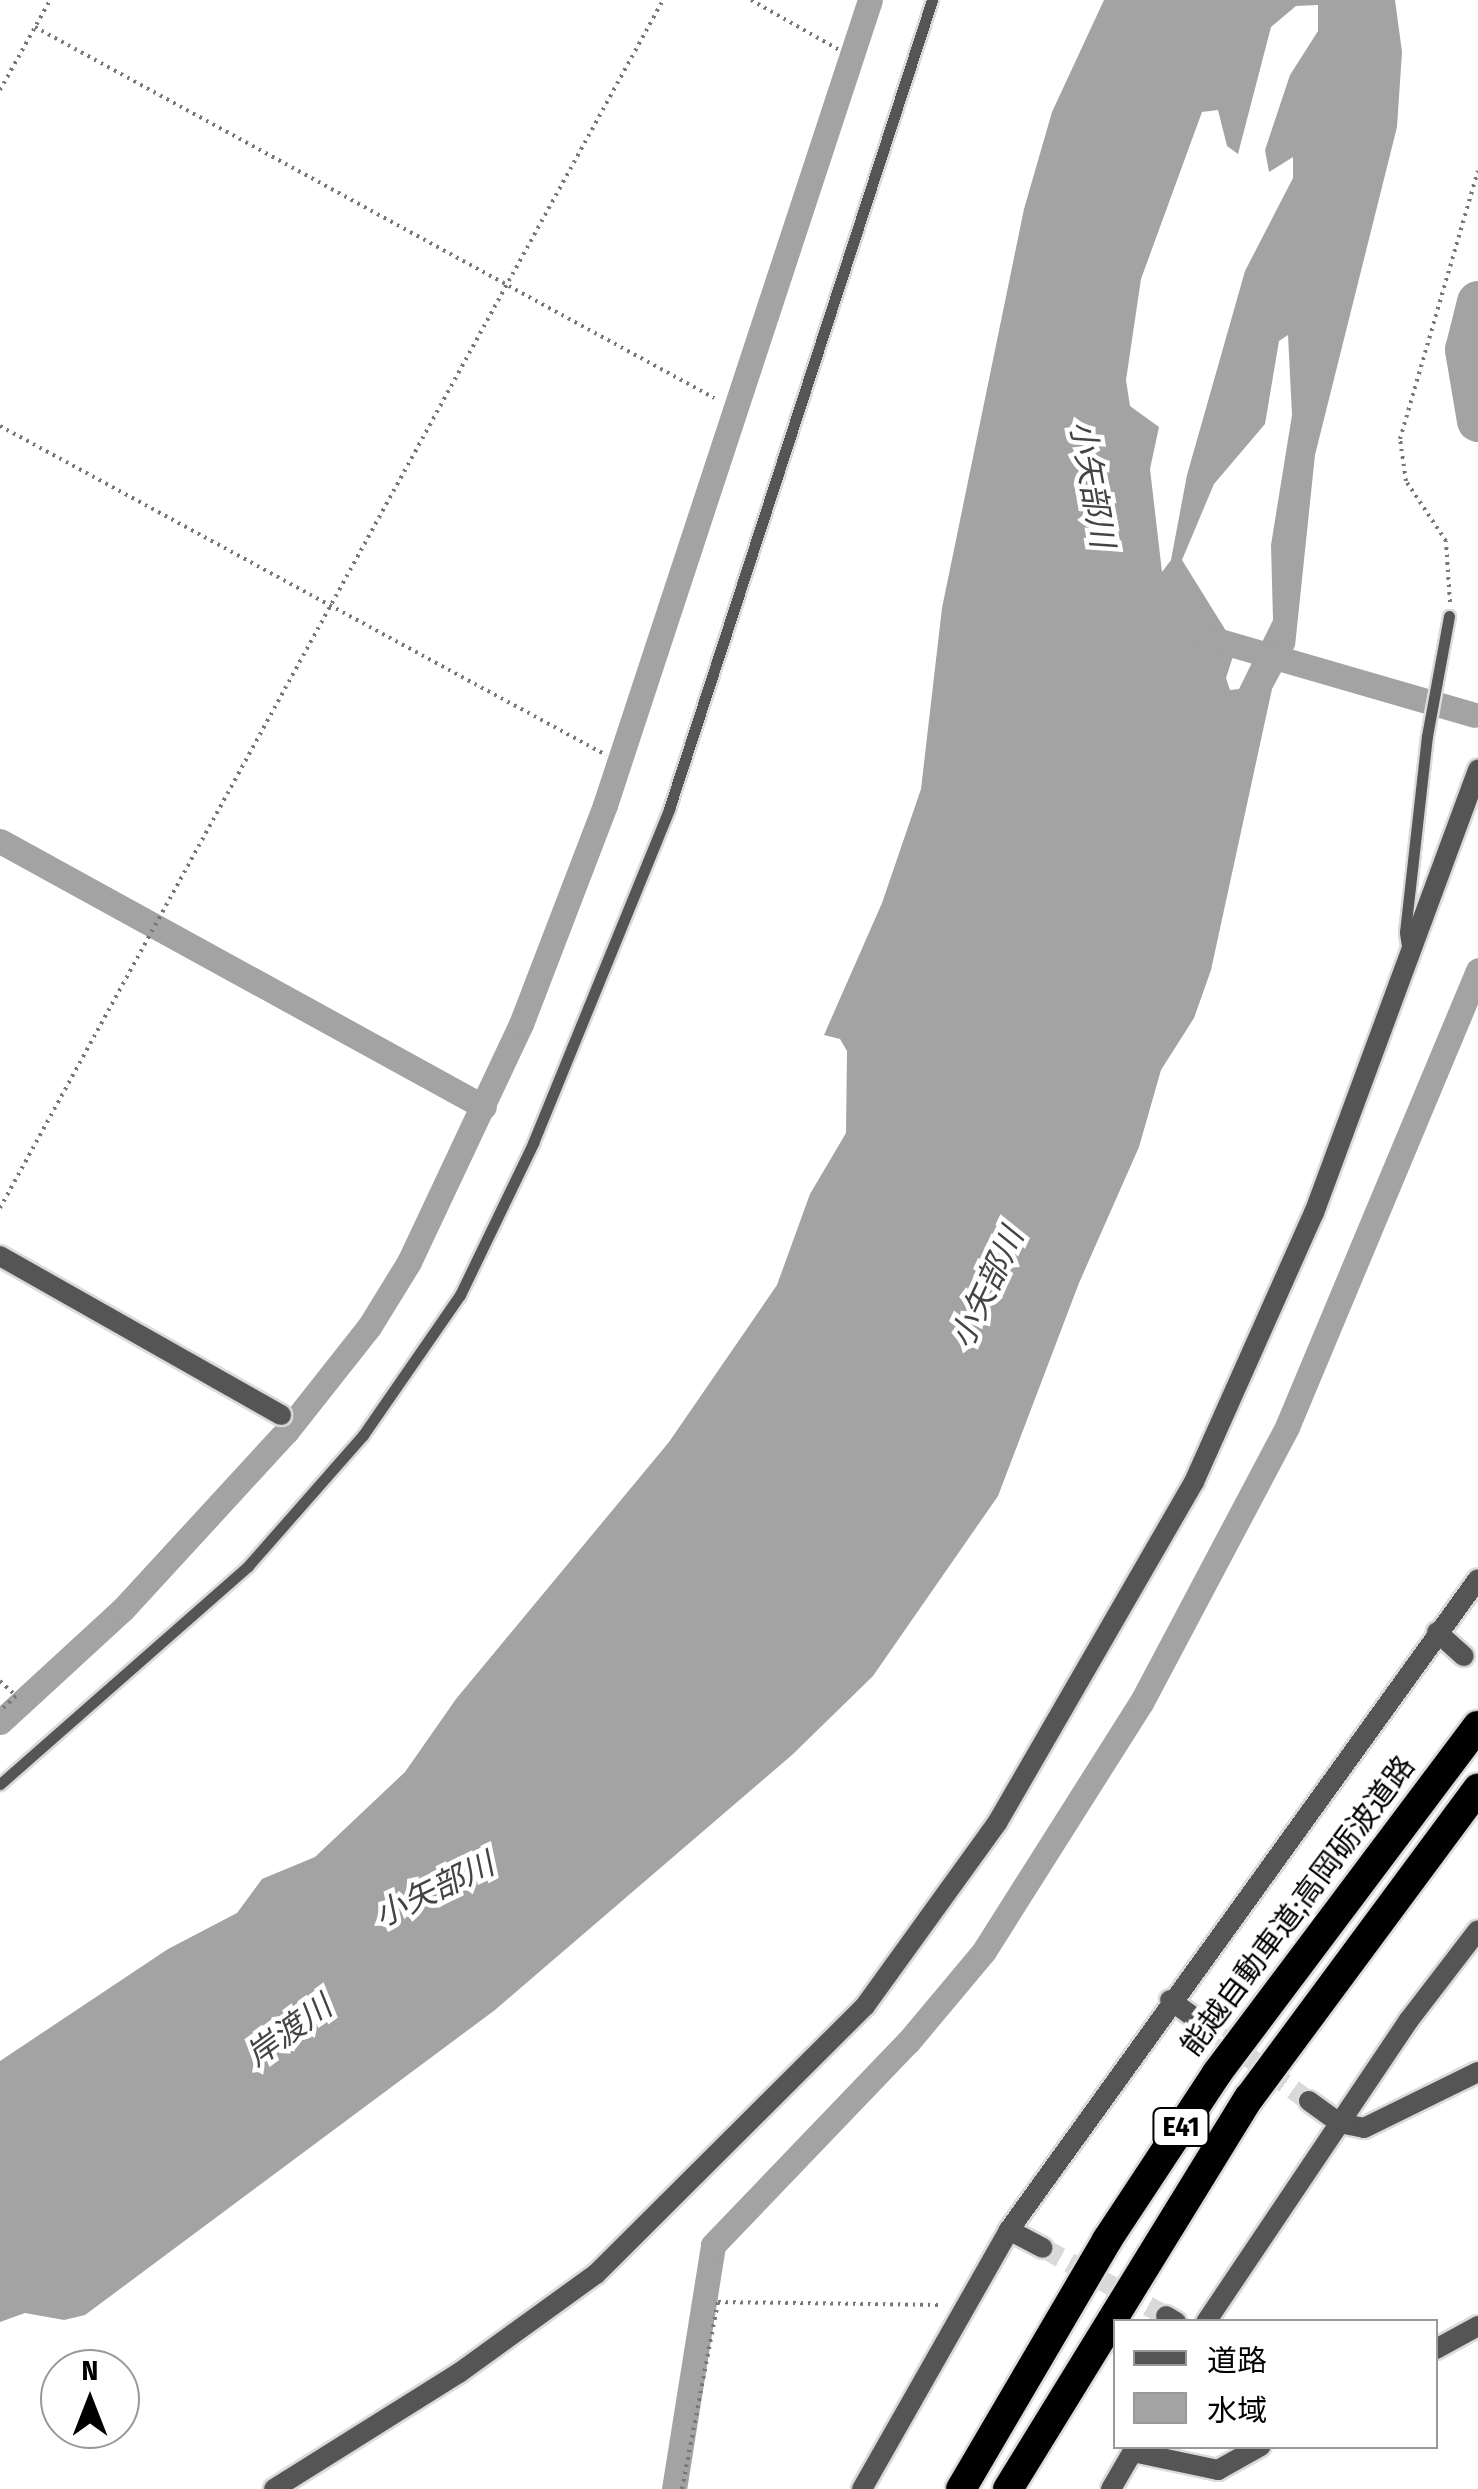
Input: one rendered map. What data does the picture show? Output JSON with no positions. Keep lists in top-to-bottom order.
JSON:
{
  "streets": {
    "highway": ["能越自動車道;高岡砺波道路", "E41"]
  },
  "water": ["小矢部川", "岸渡川"],
  "legend": ["道路", "水域"],
  "north": "top"
}
